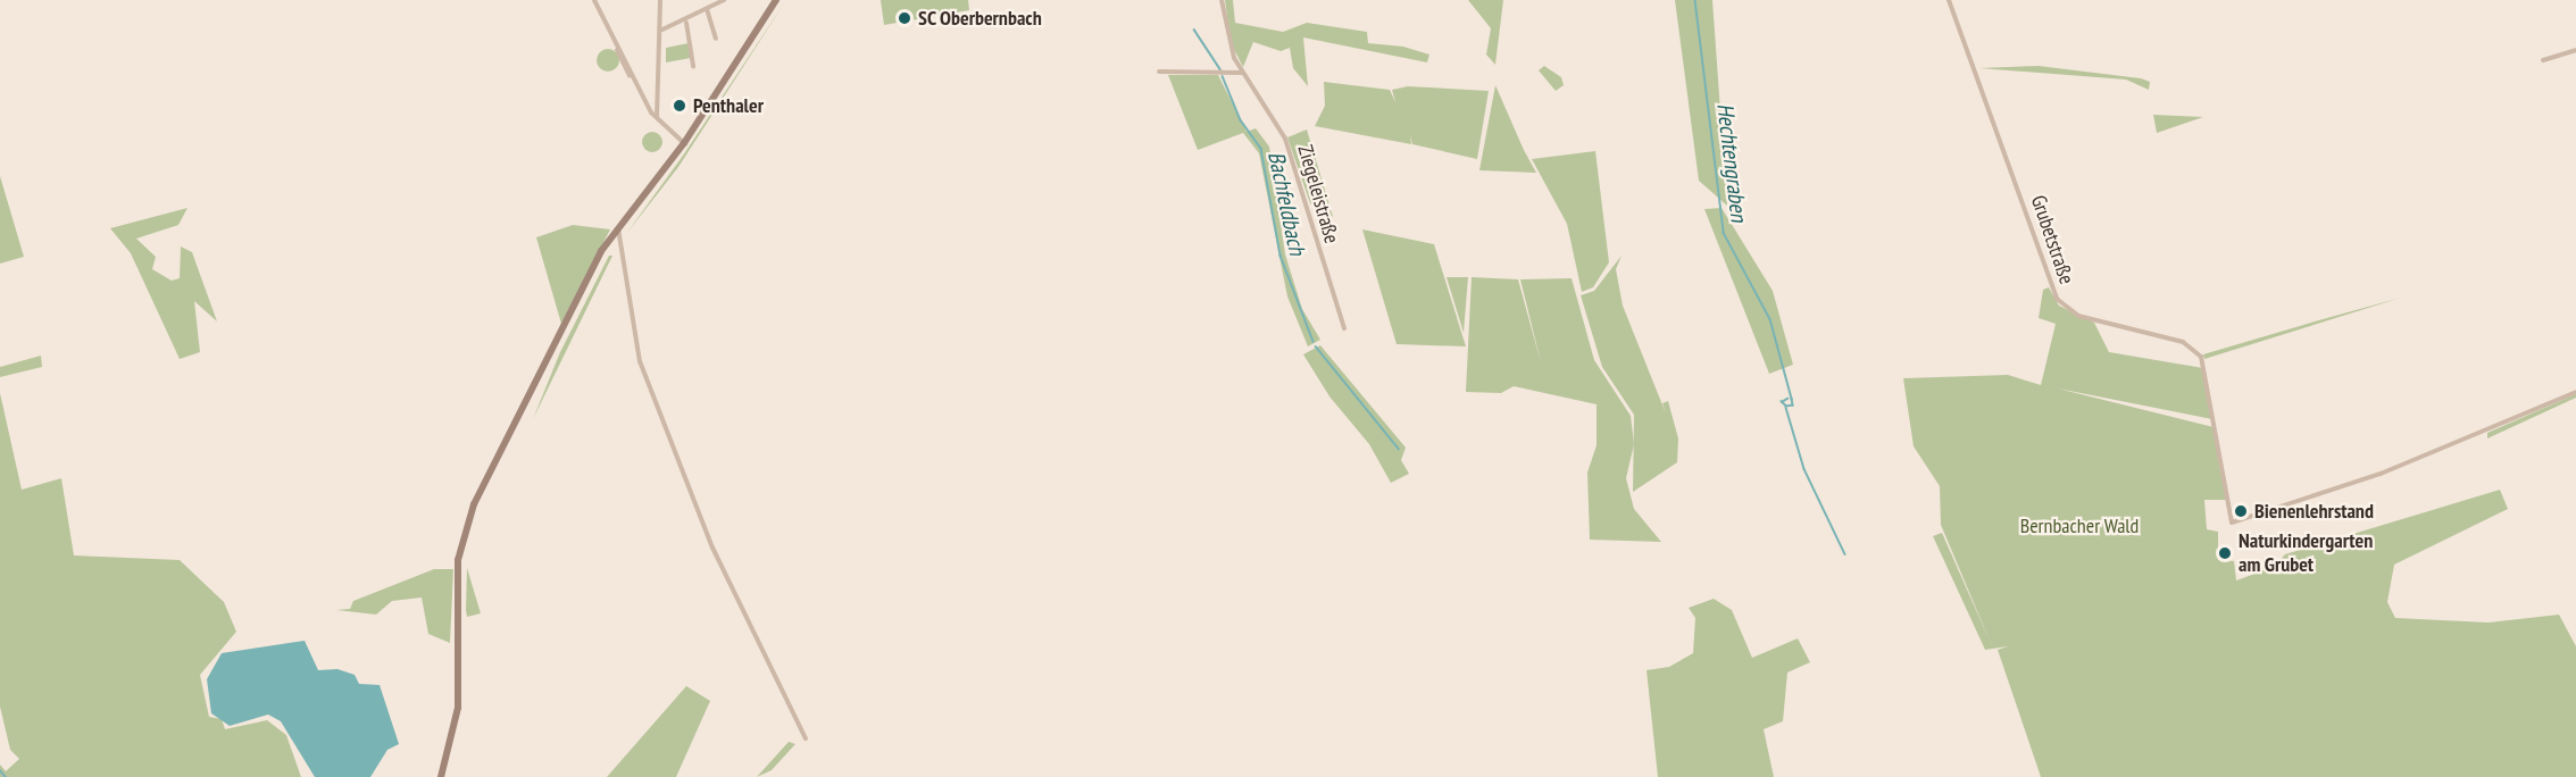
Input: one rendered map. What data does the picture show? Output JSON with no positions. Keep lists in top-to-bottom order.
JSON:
{
  "streets": {
    "street": ["Ziegeleistraße", "Grubetstraße"]
  },
  "water": ["Hechtengraben", "Bachfeldbach"],
  "parks": ["Bernbacher Wald"],
  "places": [
    "SC Oberbernbach",
    "Penthaler",
    "Bienenlehrstand",
    "Naturkindergarten am Grubet"
  ]
}
